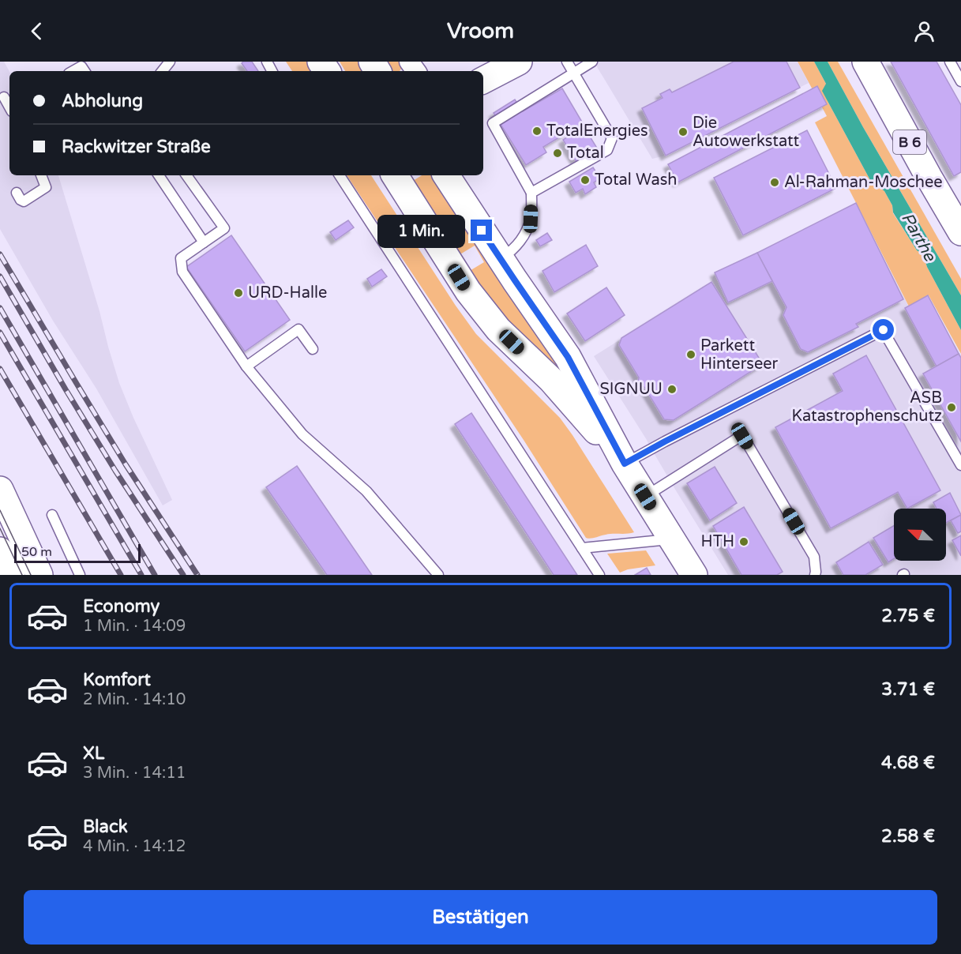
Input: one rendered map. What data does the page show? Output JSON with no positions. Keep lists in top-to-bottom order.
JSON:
{
  "streets": {
    "main road": ["B 6"]
  },
  "water": ["Parthe"],
  "places": [
    "TotalEnergies",
    "Die Autowerkstatt",
    "Total",
    "Total Wash",
    "Al-Rahman-Moschee",
    "URD-Halle",
    "Parkett Hinterseer",
    "SIGNUU",
    "ASB Katastrophenschutz",
    "HTH"
  ],
  "scale_bar": "50 m",
  "north": "top left",
  "page": {
    "header": "Vroom",
    "banner": ["Abholung", "Rackwitzer Straße"],
    "bubble": "1 Min.",
    "scale": "50 m",
    "list": [
      {
        "name": "Economy",
        "note": "1 Min. · 14:09",
        "value": "2.75 €"
      },
      {
        "name": "Komfort",
        "note": "2 Min. · 14:10",
        "value": "3.71 €"
      },
      {
        "name": "XL",
        "note": "3 Min. · 14:11",
        "value": "4.68 €"
      },
      {
        "name": "Black",
        "note": "4 Min. · 14:12",
        "value": "2.58 €"
      }
    ],
    "buttons": "Bestätigen"
  }
}
